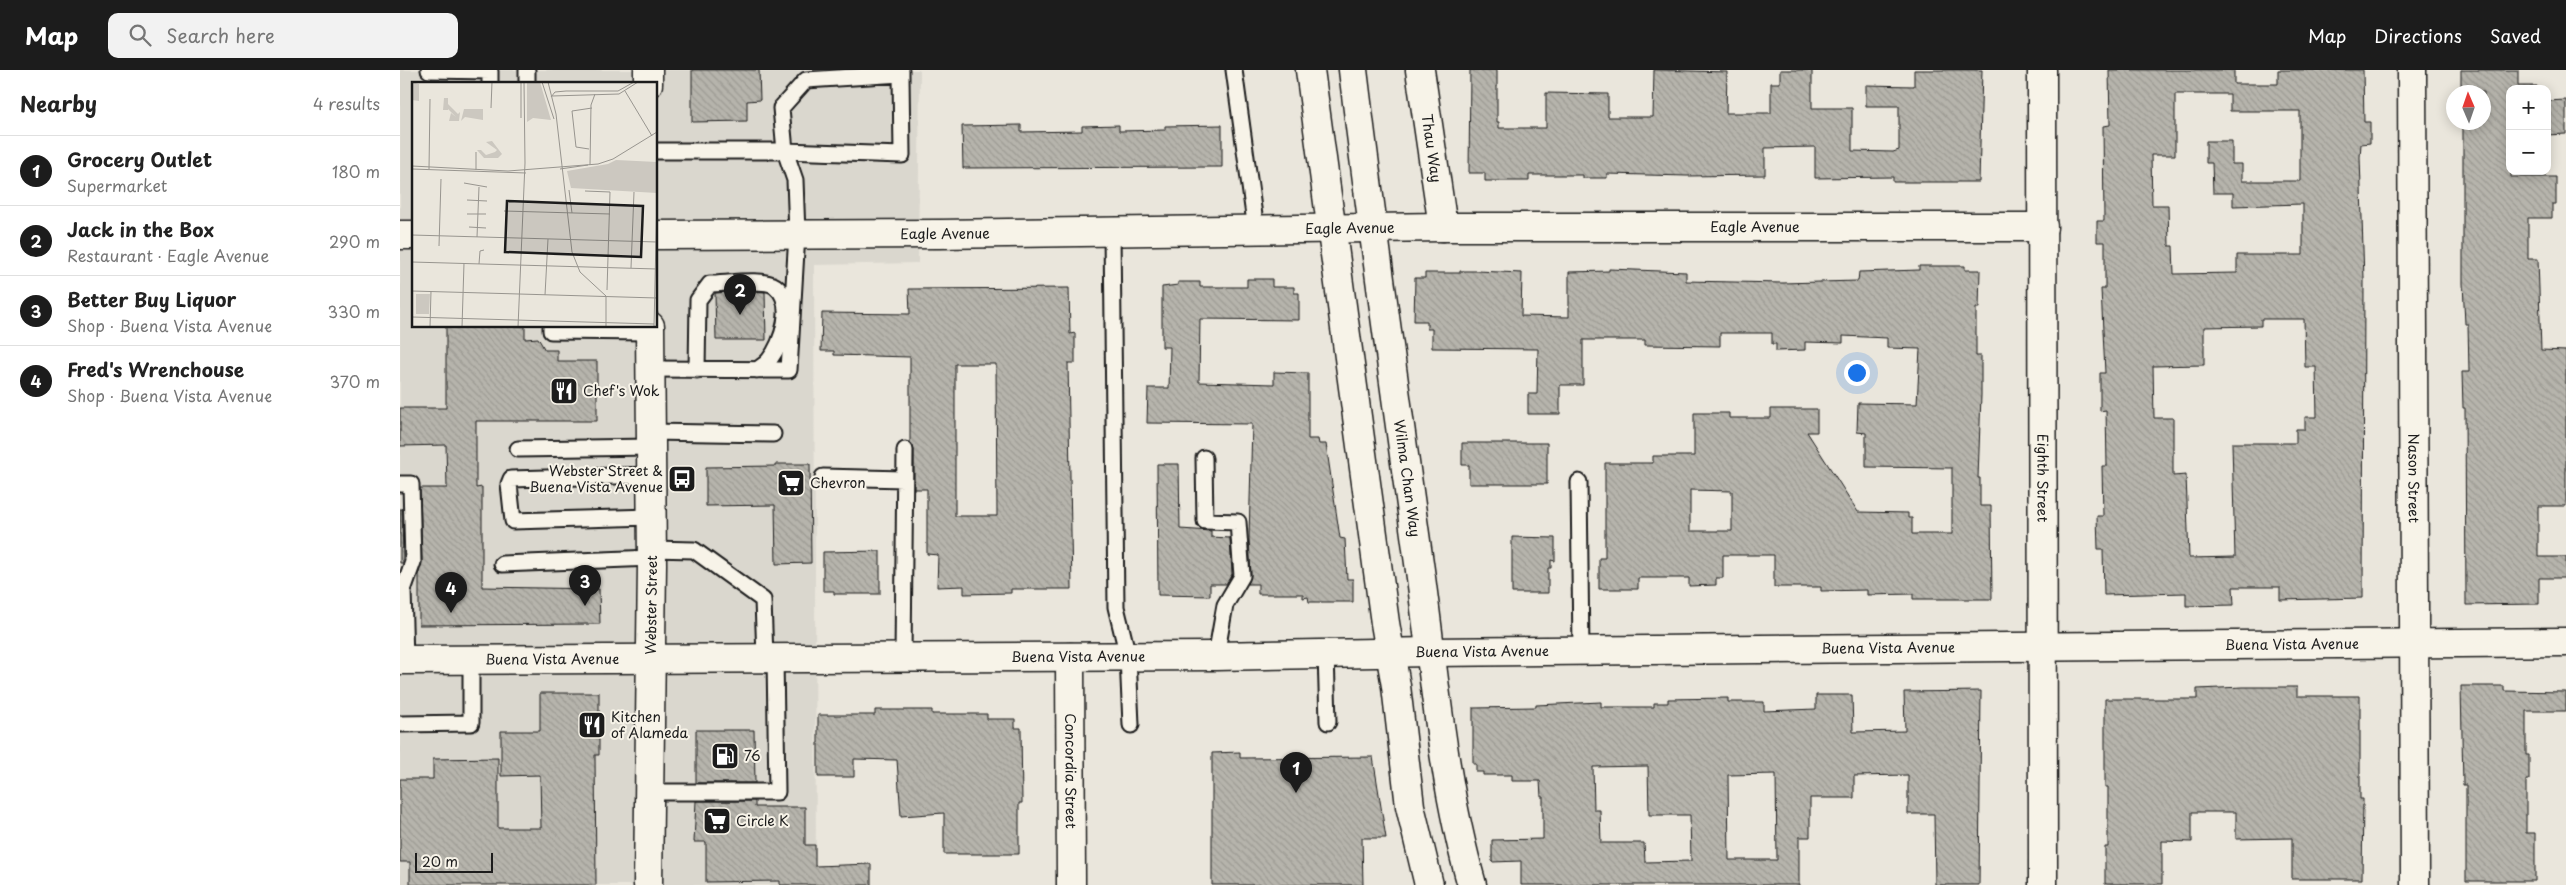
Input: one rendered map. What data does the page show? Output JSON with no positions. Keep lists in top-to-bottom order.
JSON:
{
  "streets": {
    "street": [
      "Thau Way",
      "Eagle Avenue",
      "Wilma Chan Way",
      "Eighth Street",
      "Nason Street",
      "Webster Street",
      "Buena Vista Avenue",
      "Concordia Street"
    ]
  },
  "crossings": [
    ["Thau Way", "Eagle Avenue"],
    ["Eagle Avenue", "Wilma Chan Way"],
    ["Eagle Avenue", "Eighth Street"],
    ["Wilma Chan Way", "Buena Vista Avenue"],
    ["Eighth Street", "Buena Vista Avenue"],
    ["Nason Street", "Buena Vista Avenue"],
    ["Webster Street", "Buena Vista Avenue"],
    ["Buena Vista Avenue", "Concordia Street"]
  ],
  "places": {
    "restaurant": ["Chef's Wok", "Kitchen of Alameda"],
    "bus stop": ["Webster Street & Buena Vista Avenue"],
    "supermarket": ["Chevron", "Circle K"],
    "fuel station": ["76"]
  },
  "scale_bar": "20 m",
  "north": "top",
  "page": {
    "header": "Map",
    "search": "Search here",
    "nav": ["Map", "Directions", "Saved"],
    "heading": ["Nearby", "4 results"],
    "map_buttons": ["+", "−"],
    "list": [
      {
        "mark": "1",
        "name": "Grocery Outlet",
        "note": "Supermarket",
        "value": "180 m"
      },
      {
        "mark": "2",
        "name": "Jack in the Box",
        "note": "Restaurant · Eagle Avenue",
        "value": "290 m"
      },
      {
        "mark": "3",
        "name": "Better Buy Liquor",
        "note": "Shop · Buena Vista Avenue",
        "value": "330 m"
      },
      {
        "mark": "4",
        "name": "Fred's Wrenchouse",
        "note": "Shop · Buena Vista Avenue",
        "value": "370 m"
      }
    ],
    "pins": [
      "2",
      "3",
      "4",
      "1"
    ],
    "scale": "20 m"
  }
}
